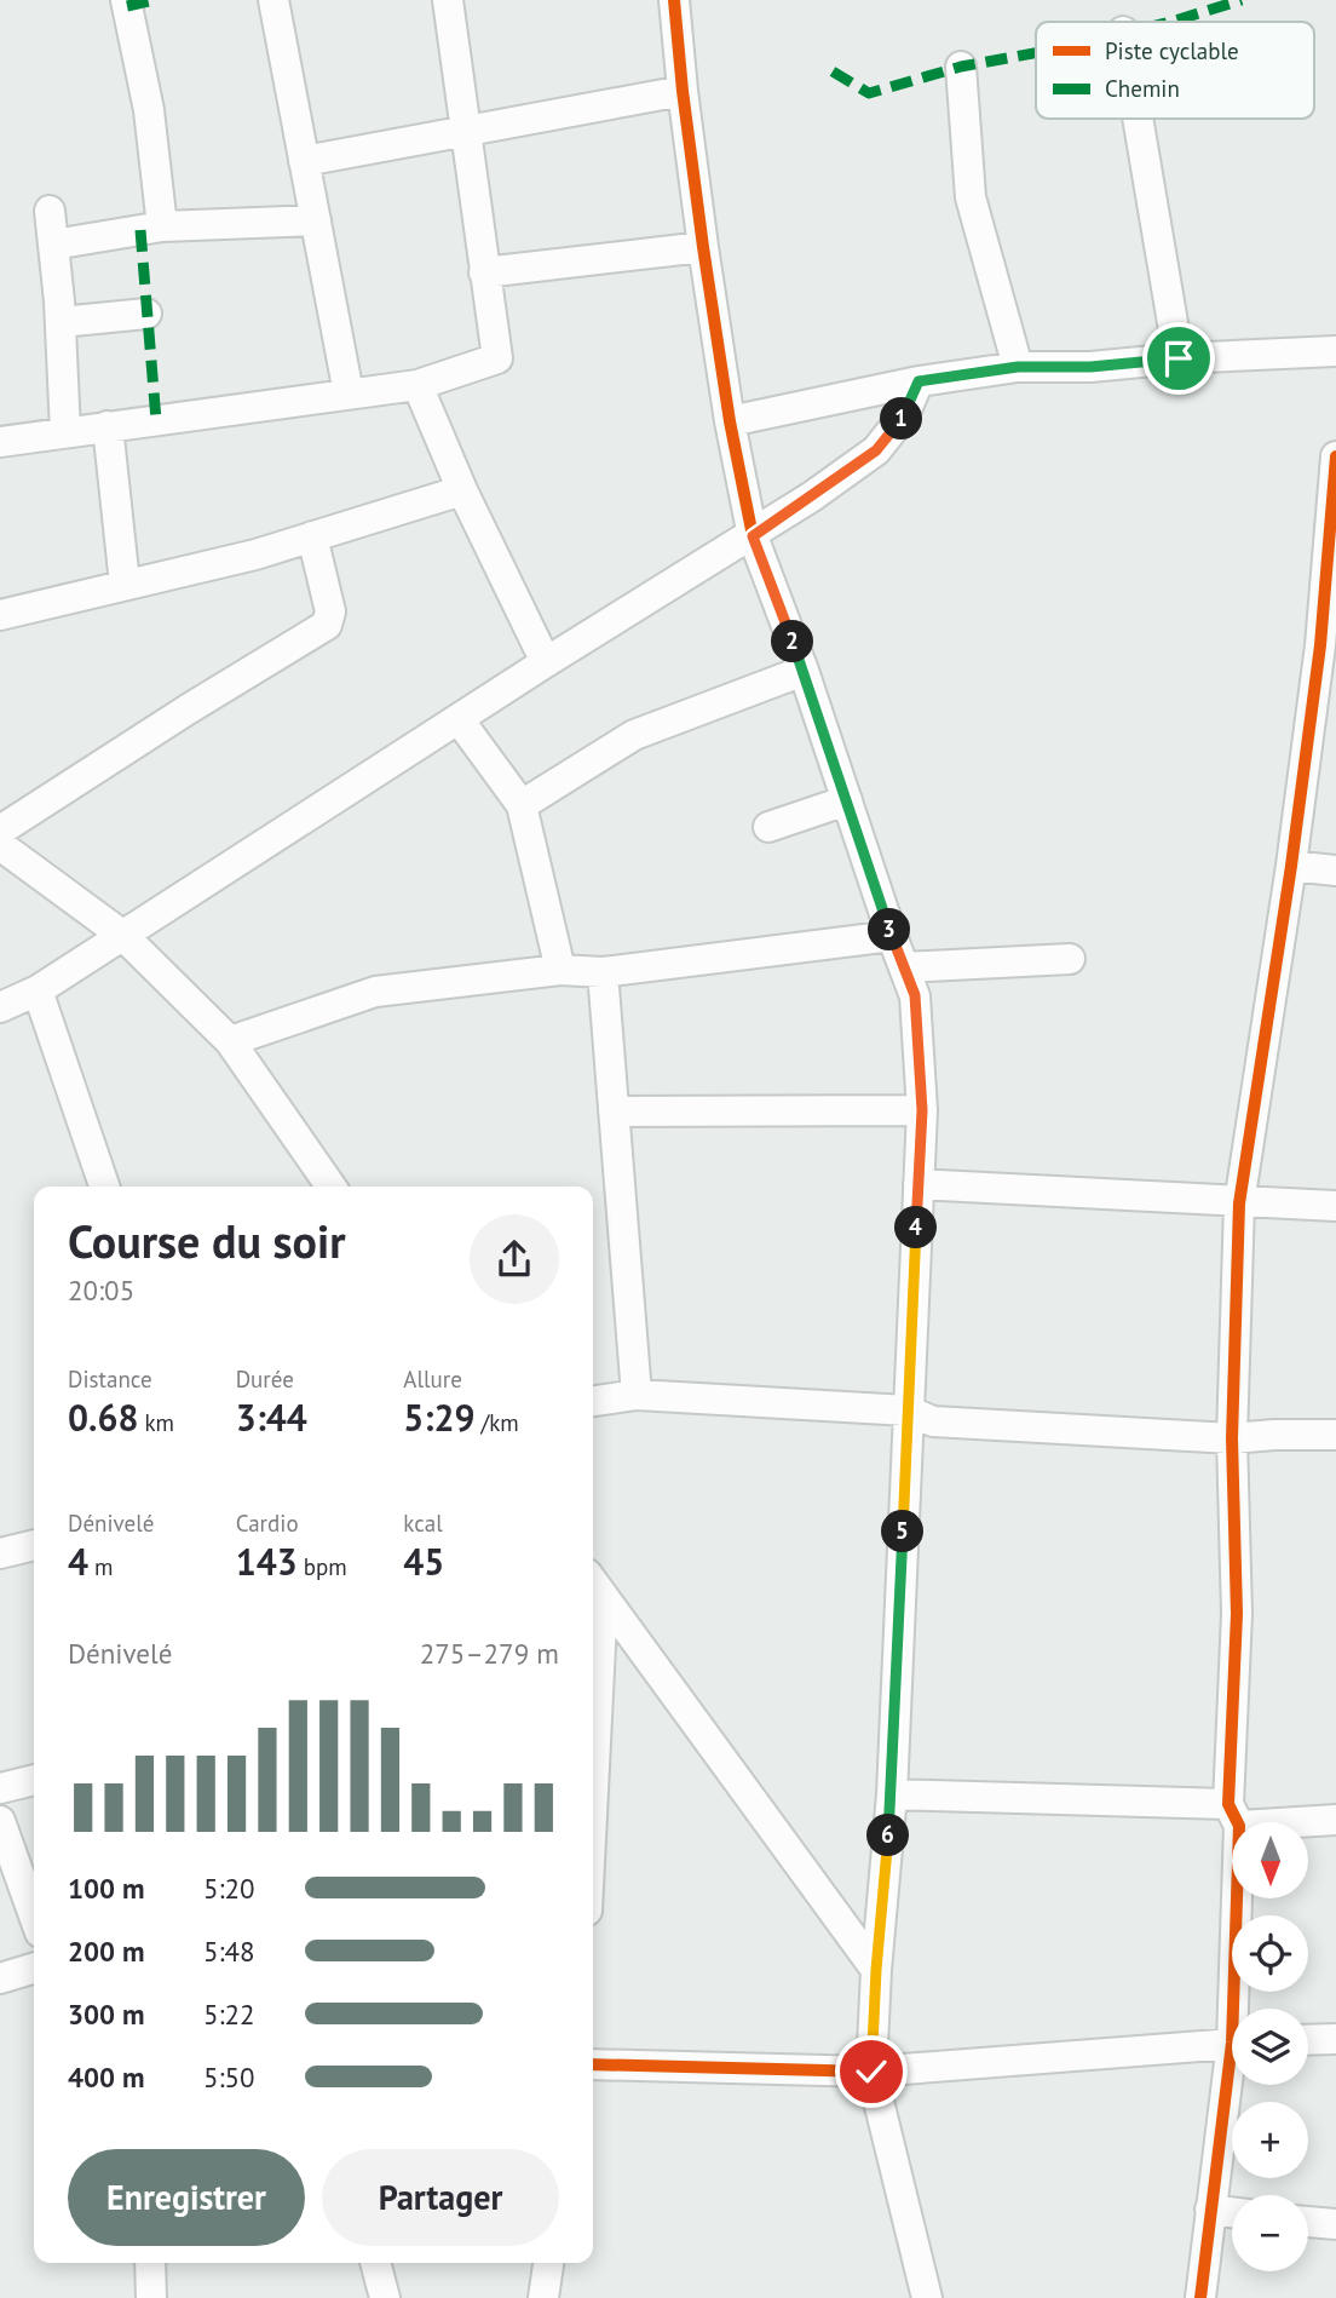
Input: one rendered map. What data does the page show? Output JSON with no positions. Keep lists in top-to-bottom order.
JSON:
{
  "legend": ["Piste cyclable", "Chemin"],
  "north": "bottom",
  "page": {
    "pins": [
      "1",
      "2",
      "3",
      "4",
      "5",
      "6"
    ],
    "heading": ["Course du soir", "20:05"],
    "stats": [
      ["Distance", "0.68 km"],
      ["Durée", "3:44"],
      ["Allure", "5:29 /km"],
      ["Dénivelé", "4 m"],
      ["Cardio", "143 bpm"],
      ["kcal", "45"]
    ],
    "chart": ["Dénivelé", "275–279 m"],
    "map_buttons": ["+", "−"],
    "list": [
      {
        "name": "100 m",
        "note": "5:20"
      },
      {
        "name": "200 m",
        "note": "5:48"
      },
      {
        "name": "300 m",
        "note": "5:22"
      },
      {
        "name": "400 m",
        "note": "5:50"
      }
    ],
    "buttons": ["Enregistrer", "Partager"]
  }
}
